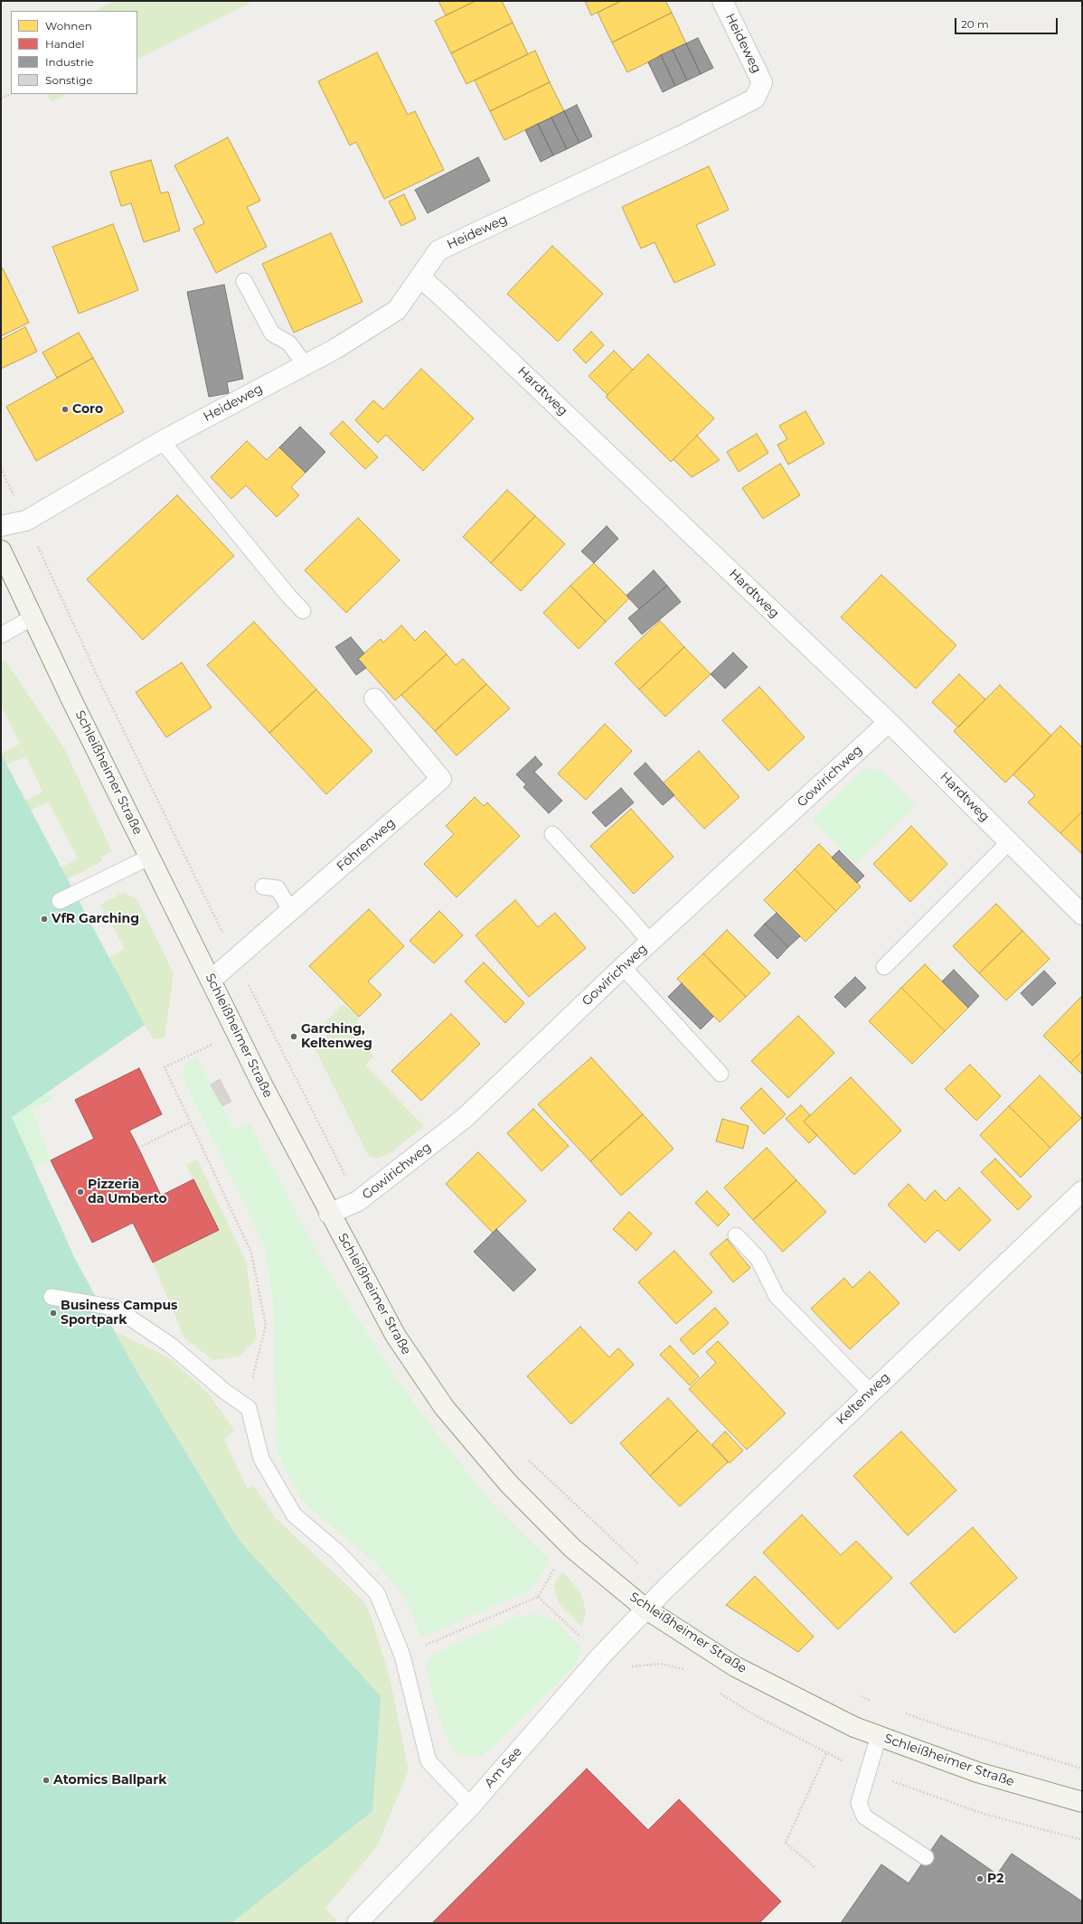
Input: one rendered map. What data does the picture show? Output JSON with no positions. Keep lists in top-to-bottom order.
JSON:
{
  "streets": {
    "street": [
      "Heideweg",
      "Hardtweg",
      "Schleißheimer Straße",
      "Gowirichweg",
      "Föhrenweg",
      "Keltenweg",
      "Am See"
    ]
  },
  "crossings": [
    ["Heideweg", "Hardtweg"],
    ["Hardtweg", "Gowirichweg"],
    ["Schleißheimer Straße", "Gowirichweg"],
    ["Schleißheimer Straße", "Föhrenweg"],
    ["Schleißheimer Straße", "Keltenweg"],
    ["Schleißheimer Straße", "Am See"],
    ["Keltenweg", "Am See"]
  ],
  "places": [
    "Coro",
    "VfR Garching",
    "Garching, Keltenweg",
    "Pizzeria da Umberto",
    "Business Campus Sportpark",
    "Atomics Ballpark",
    "P2"
  ],
  "legend": [
    "Wohnen",
    "Handel",
    "Industrie",
    "Sonstige"
  ],
  "scale_bar": "20 m"
}
